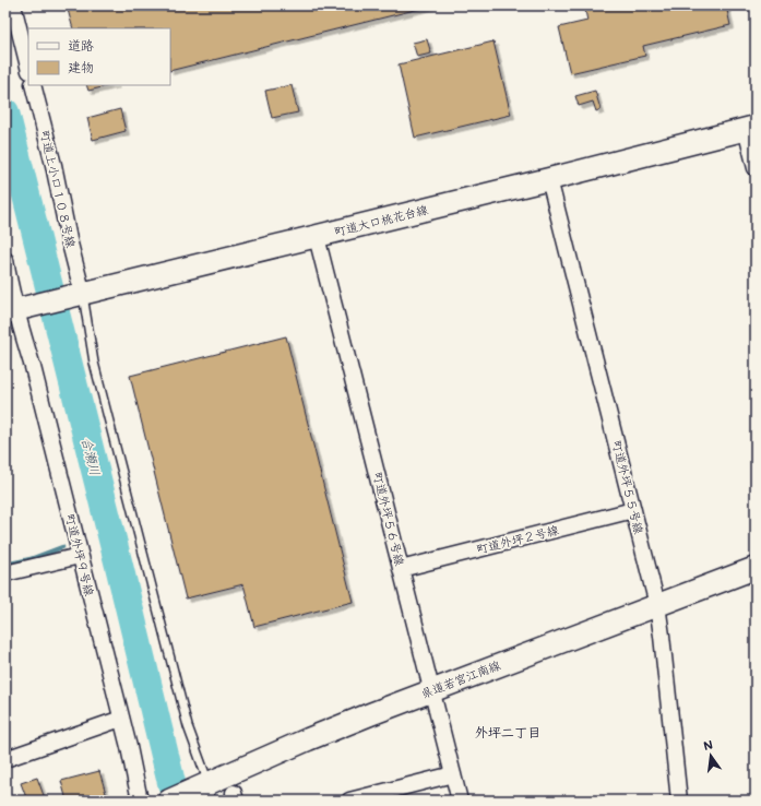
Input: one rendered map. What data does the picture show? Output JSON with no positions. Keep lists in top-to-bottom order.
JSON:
{
  "streets": {
    "street": [
      "町道上小口１０８号線",
      "町道大口桃花台線",
      "町道外坪５５号線",
      "町道外坪５６号線",
      "町道外坪２号線",
      "町道外坪９号線",
      "県道若宮江南線"
    ]
  },
  "crossings": [
    ["町道上小口１０８号線", "町道大口桃花台線"],
    ["町道大口桃花台線", "町道外坪５５号線"],
    ["町道大口桃花台線", "町道外坪５６号線"],
    ["町道大口桃花台線", "町道外坪９号線"],
    ["町道外坪５５号線", "町道外坪２号線"],
    ["町道外坪５５号線", "県道若宮江南線"],
    ["町道外坪５６号線", "町道外坪２号線"],
    ["町道外坪５６号線", "県道若宮江南線"]
  ],
  "districts": ["外坪二丁目"],
  "water": ["合瀬川"],
  "legend": ["道路", "建物"],
  "north": "top"
}
